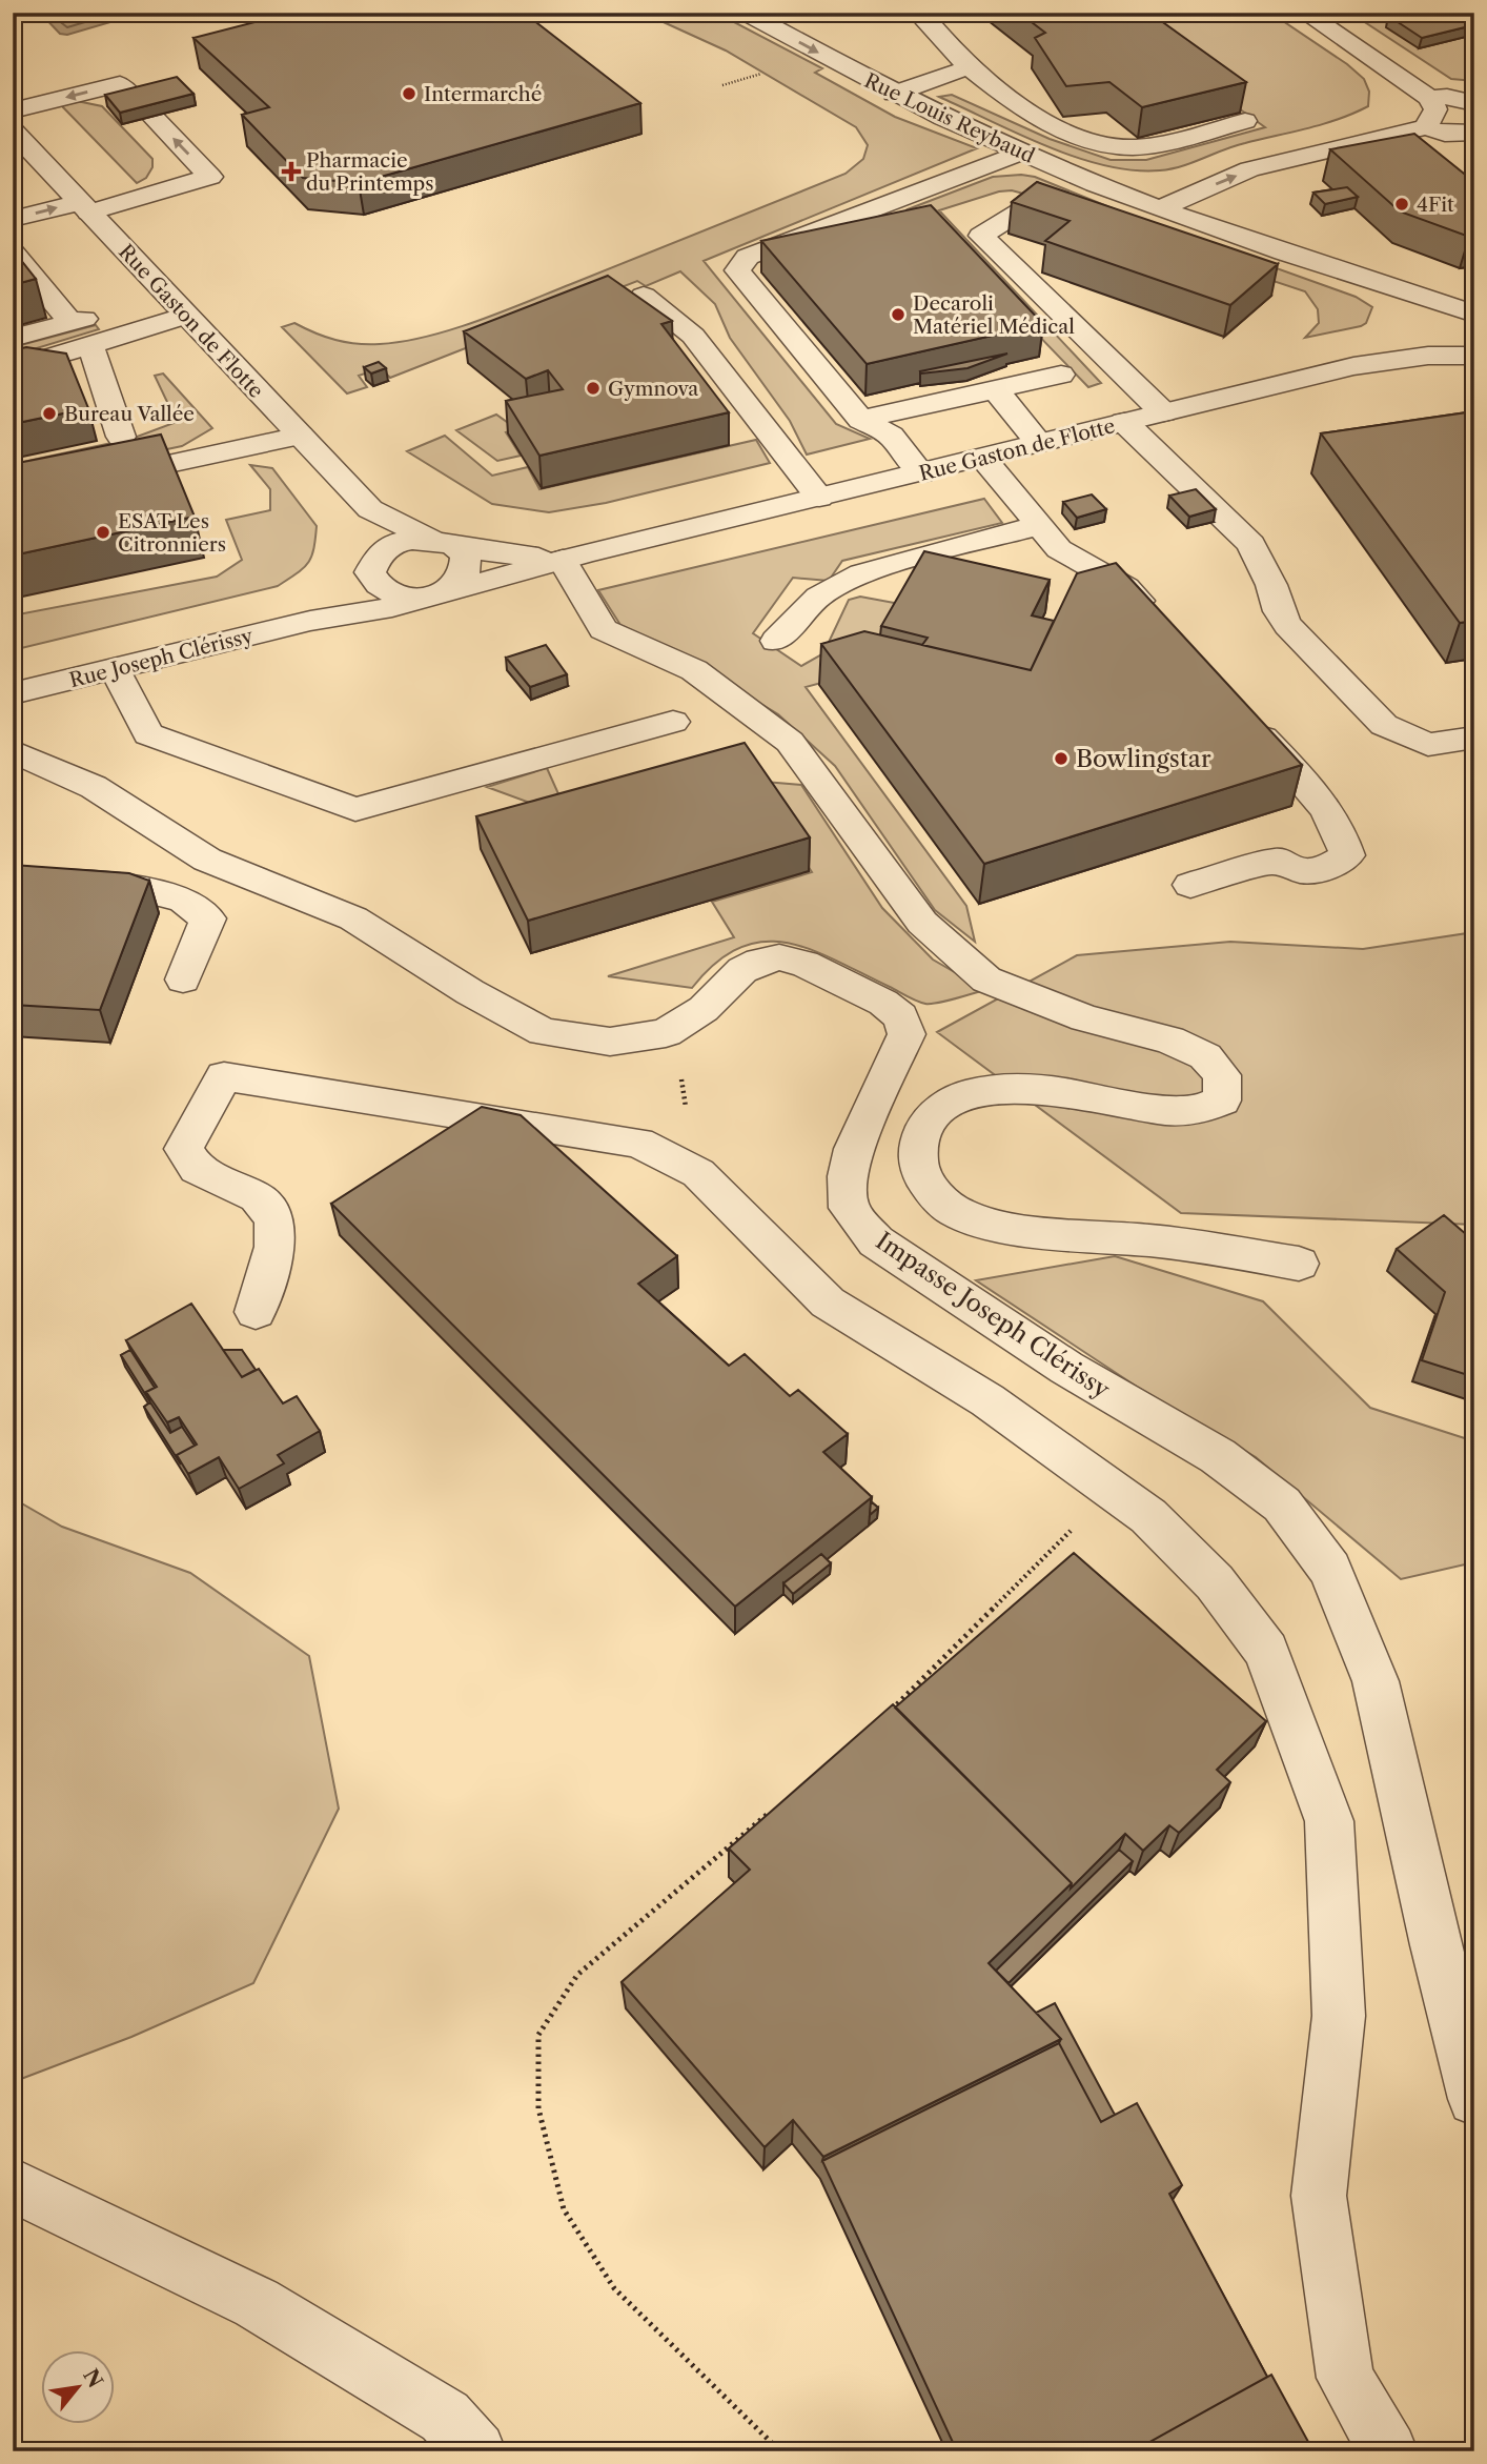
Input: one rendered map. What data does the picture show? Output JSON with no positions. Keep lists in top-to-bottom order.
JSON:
{
  "streets": {
    "street": [
      "Rue Louis Reybaud",
      "Rue Gaston de Flotte",
      "Rue Joseph Clérissy",
      "Impasse Joseph Clérissy"
    ]
  },
  "crossings": [
    ["Rue Louis Reybaud", "Rue Gaston de Flotte"],
    ["Rue Gaston de Flotte", "Rue Joseph Clérissy"]
  ],
  "places": {
    "other": [
      "Intermarché",
      "4Fit",
      "Decaroli Matériel Médical",
      "Gymnova",
      "Bureau Vallée",
      "ESAT Les Citronniers",
      "Bowlingstar"
    ],
    "health": ["Pharmacie du Printemps"]
  },
  "north": "top right"
}
